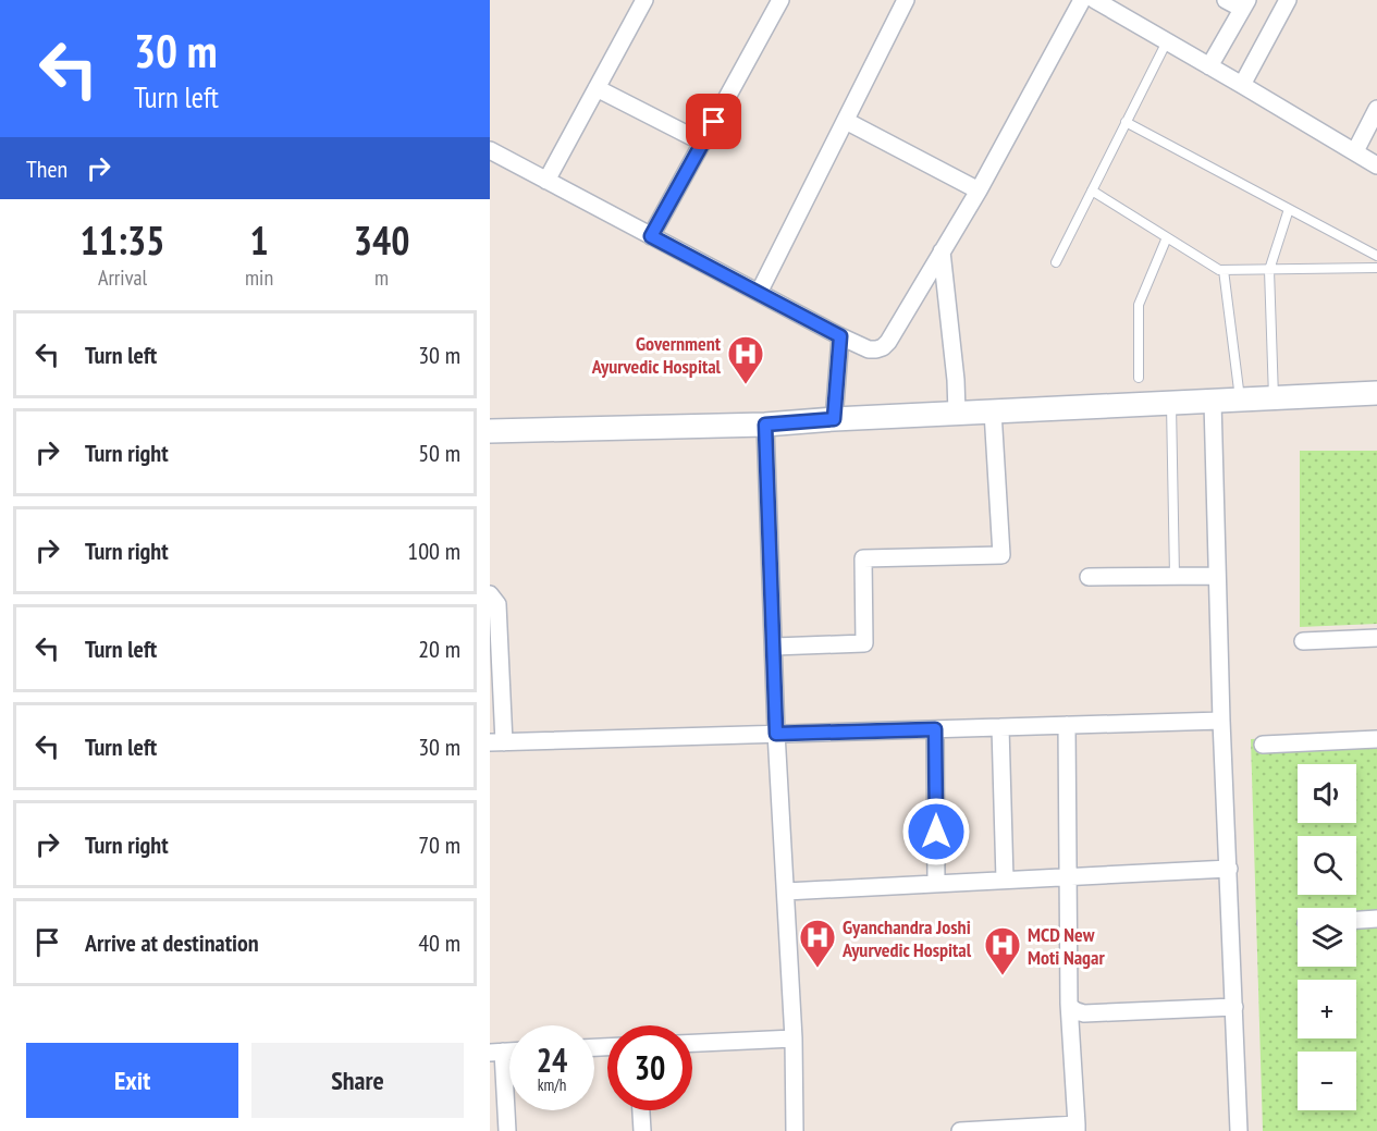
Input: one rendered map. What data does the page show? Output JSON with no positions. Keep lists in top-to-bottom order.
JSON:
{
  "places": {
    "hospital": ["Government Ayurvedic Hospital", "Gyanchandra Joshi Ayurvedic Hospital", "MCD New Moti Nagar"]
  },
  "page": {
    "turn": ["30 m", "Turn left"],
    "then": "Then",
    "eta": [
      "11:35",
      "Arrival",
      "1",
      "min",
      "340",
      "m"
    ],
    "list": [
      {
        "name": "Turn left",
        "value": "30 m"
      },
      {
        "name": "Turn right",
        "value": "50 m"
      },
      {
        "name": "Turn right",
        "value": "100 m"
      },
      {
        "name": "Turn left",
        "value": "20 m"
      },
      {
        "name": "Turn left",
        "value": "30 m"
      },
      {
        "name": "Turn right",
        "value": "70 m"
      },
      {
        "name": "Arrive at destination",
        "value": "40 m"
      }
    ],
    "map_buttons": ["+", "−"],
    "speed": "24 km/h",
    "limit": "30",
    "buttons": ["Exit", "Share"]
  }
}
